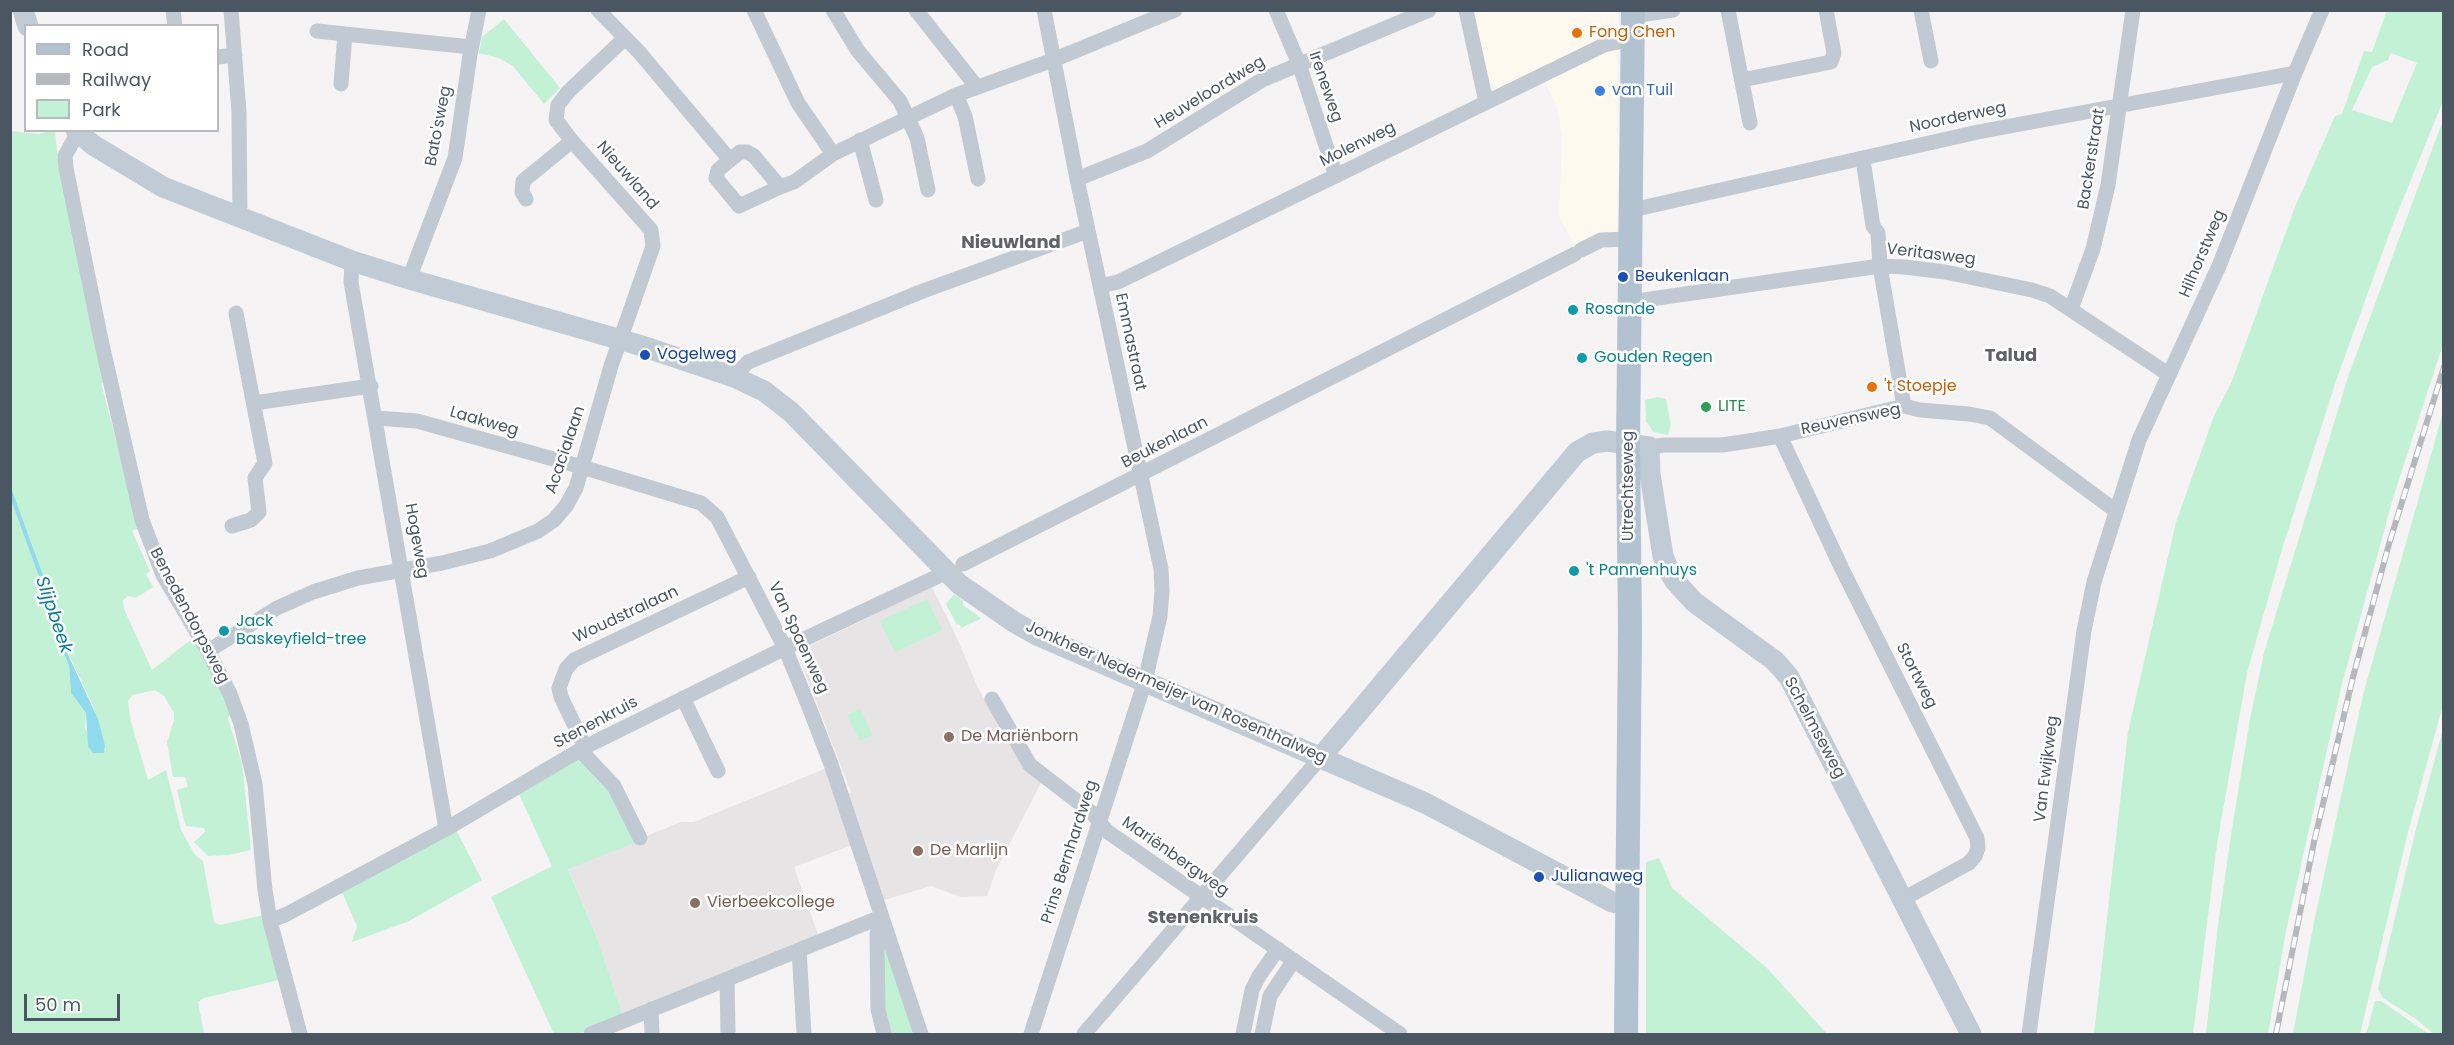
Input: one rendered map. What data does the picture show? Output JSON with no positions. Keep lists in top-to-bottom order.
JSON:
{
  "streets": {
    "main road": ["Utrechtseweg"],
    "street": [
      "Ireneweg",
      "Heuveloordweg",
      "Noorderweg",
      "Bato'sweg",
      "Molenweg",
      "Backerstraat",
      "Nieuwland",
      "Hilhorstweg",
      "Veritasweg",
      "Emmastraat",
      "Reuvensweg",
      "Laakweg",
      "Beukenlaan",
      "Acacialaan",
      "Hogeweg",
      "Woudstralaan",
      "Benedendorpsweg",
      "Van Spaenweg",
      "Stortweg",
      "Jonkheer Nedermeijer van Rosenthalweg",
      "Stenenkruis",
      "Schelmseweg",
      "Van Ewijkweg",
      "Prins Bernhardweg",
      "Mariënbergweg"
    ]
  },
  "crossings": [
    ["Ireneweg", "Heuveloordweg"],
    ["Ireneweg", "Molenweg"],
    ["Heuveloordweg", "Emmastraat"],
    ["Noorderweg", "Backerstraat"],
    ["Noorderweg", "Hilhorstweg"],
    ["Noorderweg", "Utrechtseweg"],
    ["Bato'sweg", "Jonkheer Nedermeijer van Rosenthalweg"],
    ["Molenweg", "Emmastraat"],
    ["Molenweg", "Utrechtseweg"],
    ["Backerstraat", "Veritasweg"],
    ["Nieuwland", "Acacialaan"],
    ["Nieuwland", "Jonkheer Nedermeijer van Rosenthalweg"],
    ["Hilhorstweg", "Veritasweg"],
    ["Hilhorstweg", "Reuvensweg"],
    ["Hilhorstweg", "Van Ewijkweg"],
    ["Veritasweg", "Utrechtseweg"],
    ["Emmastraat", "Beukenlaan"],
    ["Emmastraat", "Jonkheer Nedermeijer van Rosenthalweg"],
    ["Emmastraat", "Prins Bernhardweg"],
    ["Reuvensweg", "Utrechtseweg"],
    ["Reuvensweg", "Stortweg"],
    ["Reuvensweg", "Schelmseweg"],
    ["Reuvensweg", "Van Ewijkweg"],
    ["Laakweg", "Acacialaan"],
    ["Laakweg", "Hogeweg"],
    ["Laakweg", "Van Spaenweg"],
    ["Beukenlaan", "Utrechtseweg"],
    ["Beukenlaan", "Jonkheer Nedermeijer van Rosenthalweg"],
    ["Beukenlaan", "Stenenkruis"],
    ["Acacialaan", "Hogeweg"],
    ["Acacialaan", "Benedendorpsweg"],
    ["Acacialaan", "Van Spaenweg"],
    ["Acacialaan", "Jonkheer Nedermeijer van Rosenthalweg"],
    ["Utrechtseweg", "Jonkheer Nedermeijer van Rosenthalweg"],
    ["Utrechtseweg", "Schelmseweg"],
    ["Hogeweg", "Jonkheer Nedermeijer van Rosenthalweg"],
    ["Hogeweg", "Stenenkruis"],
    ["Woudstralaan", "Van Spaenweg"],
    ["Woudstralaan", "Stenenkruis"],
    ["Benedendorpsweg", "Stenenkruis"],
    ["Van Spaenweg", "Stenenkruis"],
    ["Stortweg", "Schelmseweg"],
    ["Jonkheer Nedermeijer van Rosenthalweg", "Stenenkruis"],
    ["Jonkheer Nedermeijer van Rosenthalweg", "Prins Bernhardweg"],
    ["Prins Bernhardweg", "Mariënbergweg"]
  ],
  "districts": ["Nieuwland", "Talud", "Stenenkruis"],
  "water": ["Slijpbeek"],
  "places": [
    "Fong Chen",
    "van Tuil",
    "Beukenlaan",
    "Rosande",
    "Vogelweg",
    "Gouden Regen",
    "'t Stoepje",
    "LITE",
    "'t Pannenhuys",
    "Jack Baskeyfield-tree",
    "De Mariënborn",
    "De Marlijn",
    "Julianaweg",
    "Vierbeekcollege"
  ],
  "legend": ["Road", "Railway", "Park"],
  "scale_bar": "50 m"
}
